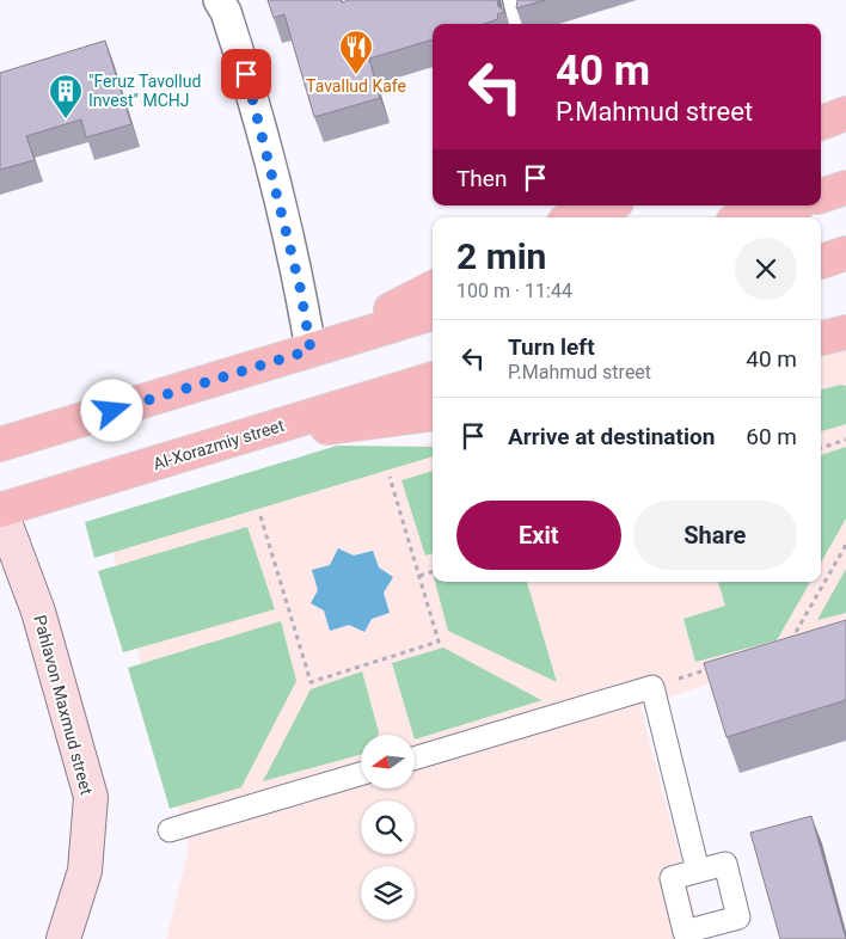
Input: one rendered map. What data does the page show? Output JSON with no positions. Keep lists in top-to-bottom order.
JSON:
{
  "streets": {
    "main road": ["Al-Xorazmiy street", "Pahlavon Maxmud street"]
  },
  "crossings": [
    ["Al-Xorazmiy street", "Pahlavon Maxmud street"]
  ],
  "places": {
    "restaurant": ["Tavallud Kafe"],
    "building": ["\"Feruz Tavollud Invest\" MCHJ"]
  },
  "north": "left",
  "page": {
    "turn": ["40 m", "P.Mahmud street"],
    "then": "Then",
    "heading": ["2 min", "100 m · 11:44"],
    "list": [
      {
        "name": "Turn left",
        "note": "P.Mahmud street",
        "value": "40 m"
      },
      {
        "name": "Arrive at destination",
        "value": "60 m"
      }
    ],
    "buttons": ["Exit", "Share"]
  }
}
